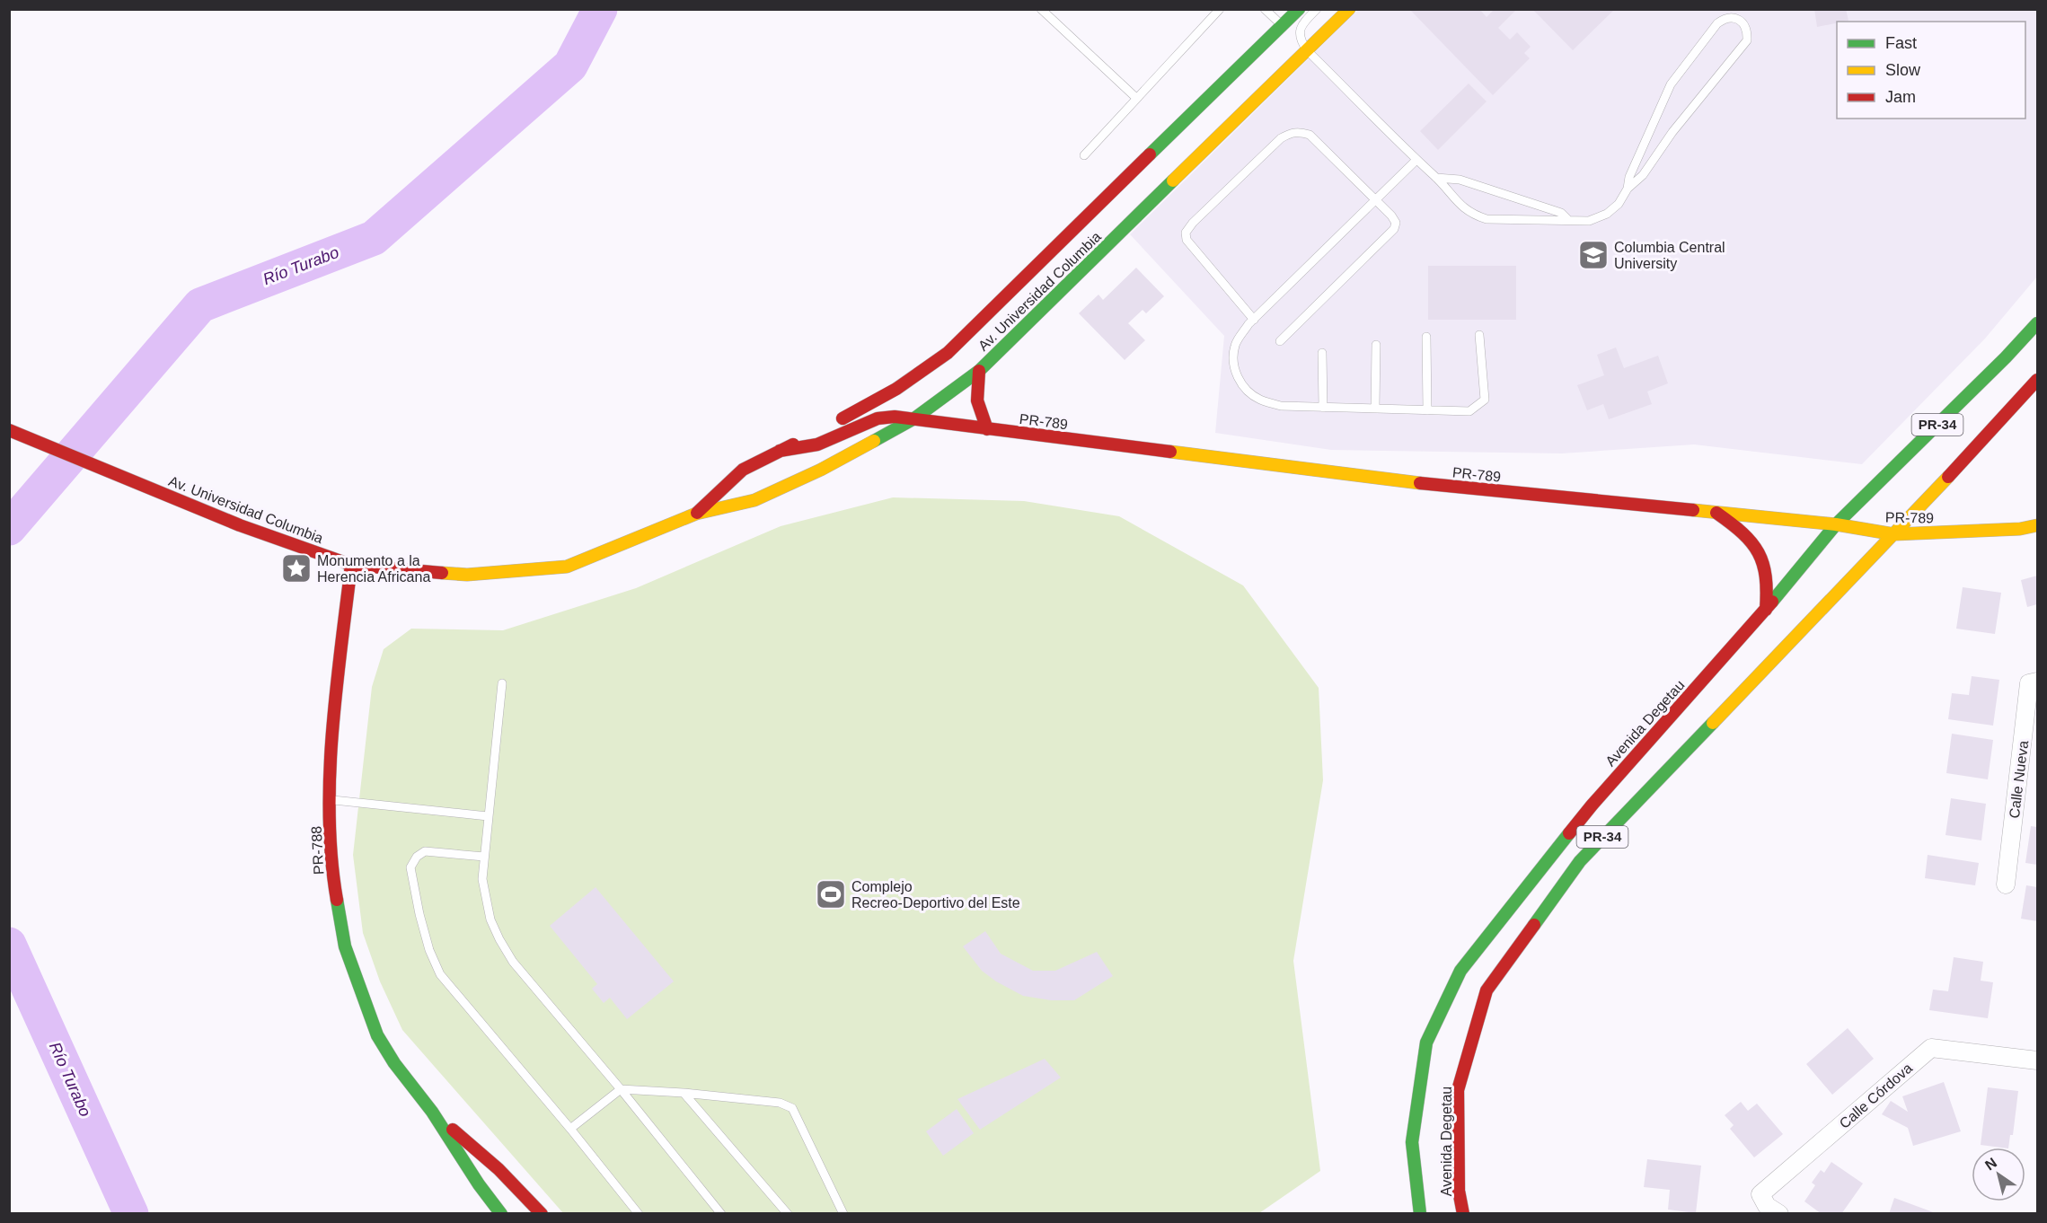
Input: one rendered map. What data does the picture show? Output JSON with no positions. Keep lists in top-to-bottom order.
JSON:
{
  "streets": {
    "main road": [
      "Av. Universidad Columbia",
      "PR-789",
      "PR-34",
      "Avenida Degetau",
      "PR-788"
    ],
    "street": ["Calle Nueva", "Calle Córdova"]
  },
  "crossings": [
    ["Av. Universidad Columbia", "PR-789"],
    ["Av. Universidad Columbia", "PR-788"],
    ["PR-789", "Avenida Degetau"]
  ],
  "water": ["Río Turabo"],
  "places": {
    "school or university": ["Columbia Central University"],
    "place": ["Monumento a la Herencia Africana"],
    "sports": ["Complejo Recreo-Deportivo del Este"]
  },
  "legend": ["Fast", "Slow", "Jam"],
  "north": "top left"
}
